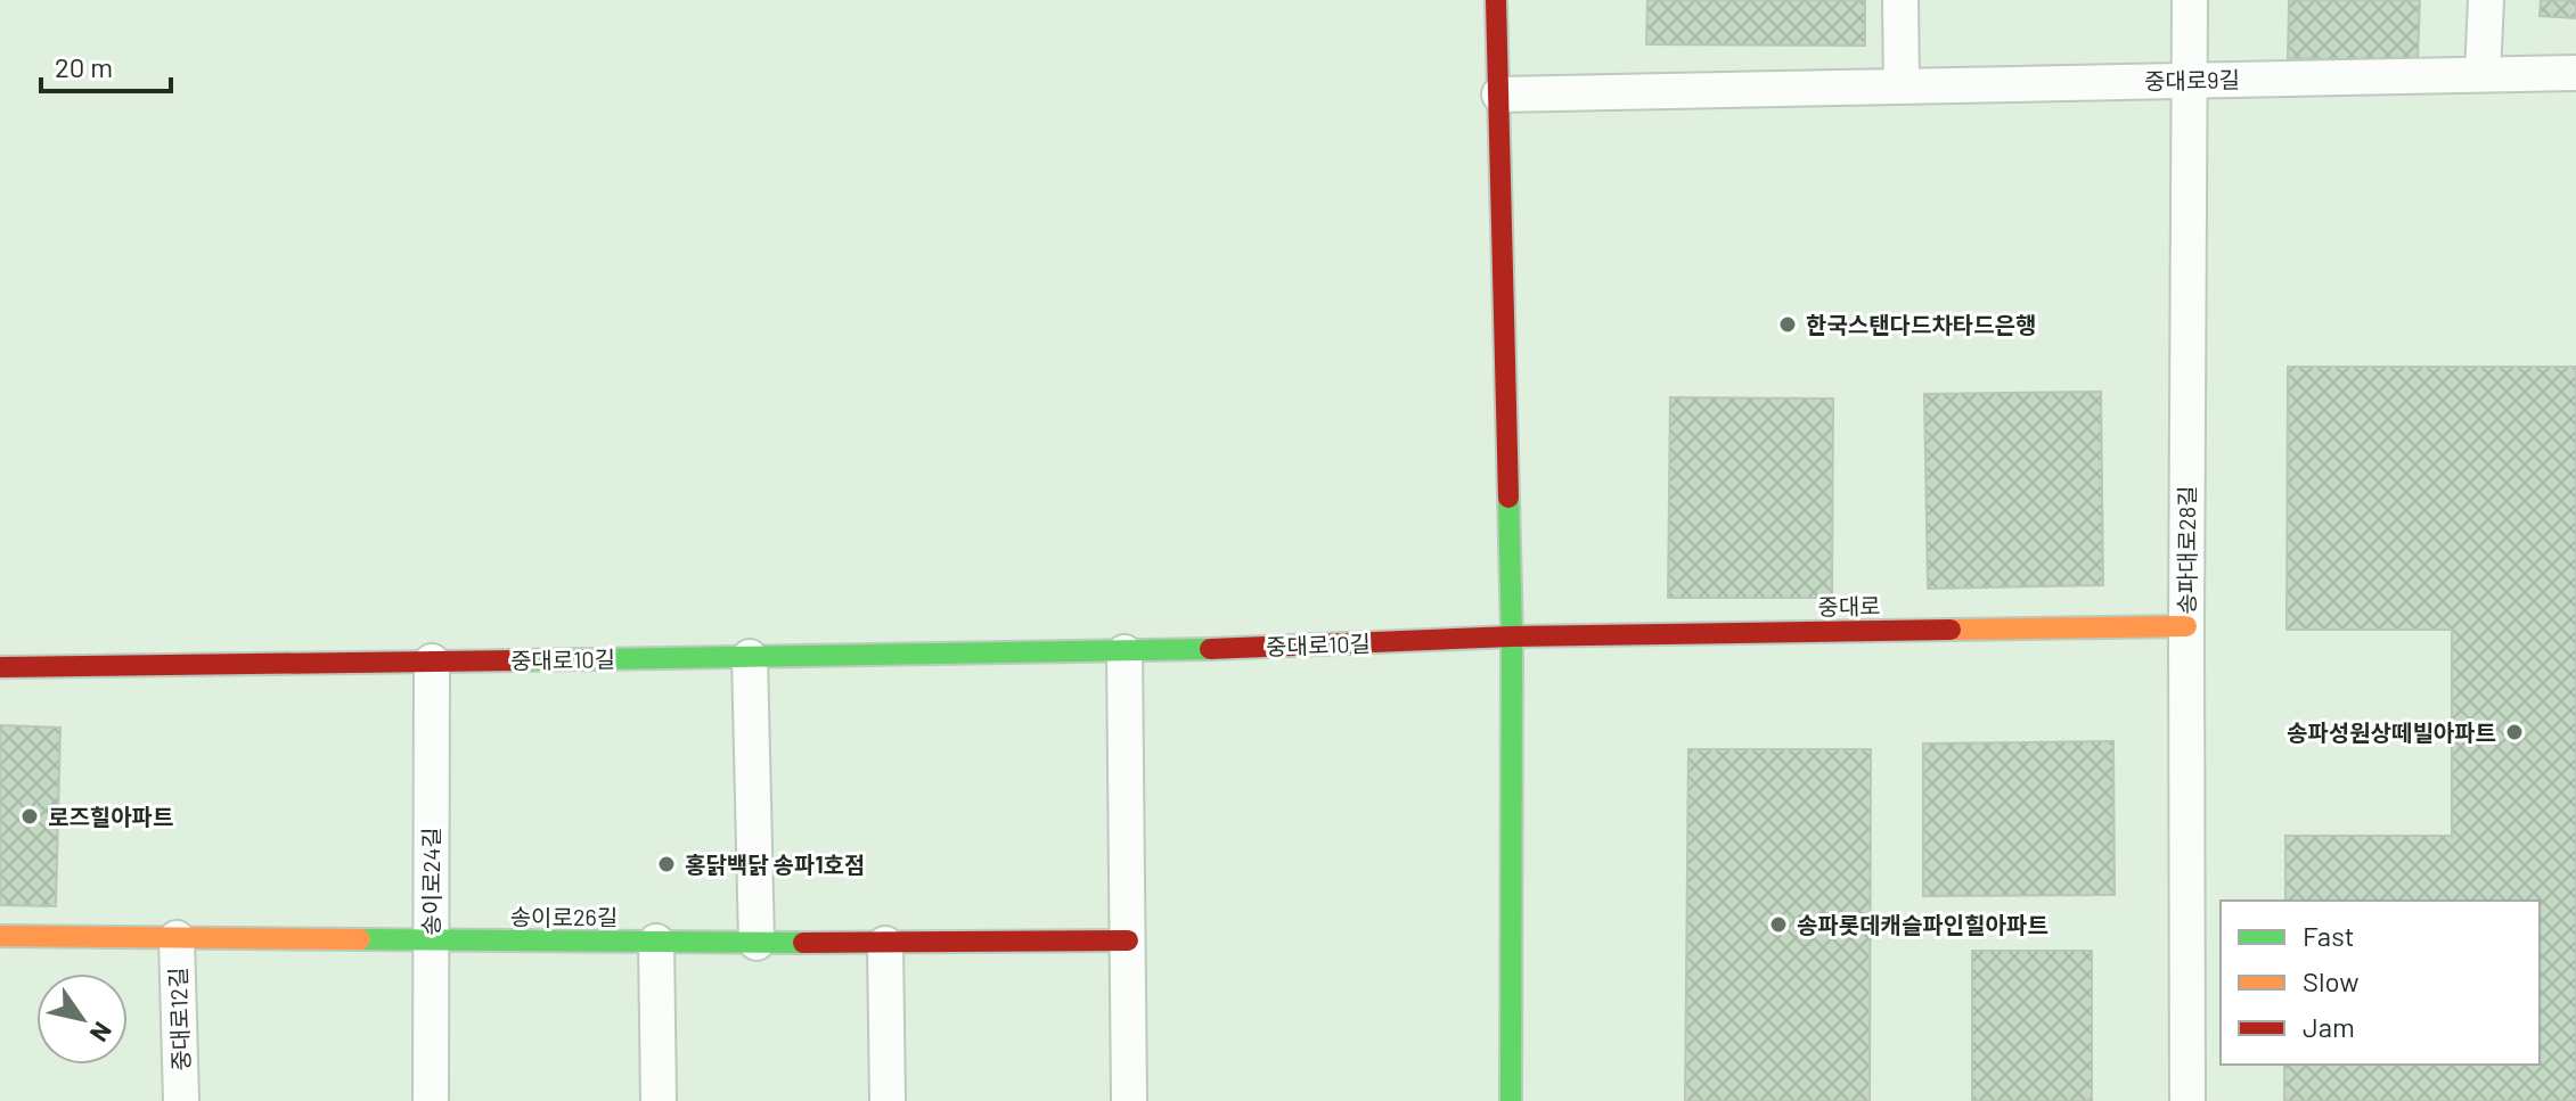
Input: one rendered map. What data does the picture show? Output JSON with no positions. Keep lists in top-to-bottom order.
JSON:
{
  "streets": {
    "street": [
      "중대로9길",
      "송파대로28길",
      "중대로",
      "중대로10길",
      "송이로24길",
      "송이로26길",
      "중대로12길"
    ]
  },
  "crossings": [
    ["중대로9길", "송파대로28길"],
    ["송파대로28길", "중대로"],
    ["중대로", "중대로10길"],
    ["중대로10길", "송이로24길"],
    ["송이로24길", "송이로26길"],
    ["송이로26길", "중대로12길"]
  ],
  "places": [
    "한국스탠다드차타드은행",
    "송파성원상떼빌아파트",
    "로즈힐아파트",
    "홍닭백닭 송파1호점",
    "송파롯데캐슬파인힐아파트"
  ],
  "legend": ["Fast", "Slow", "Jam"],
  "scale_bar": "20 m",
  "north": "bottom right"
}
